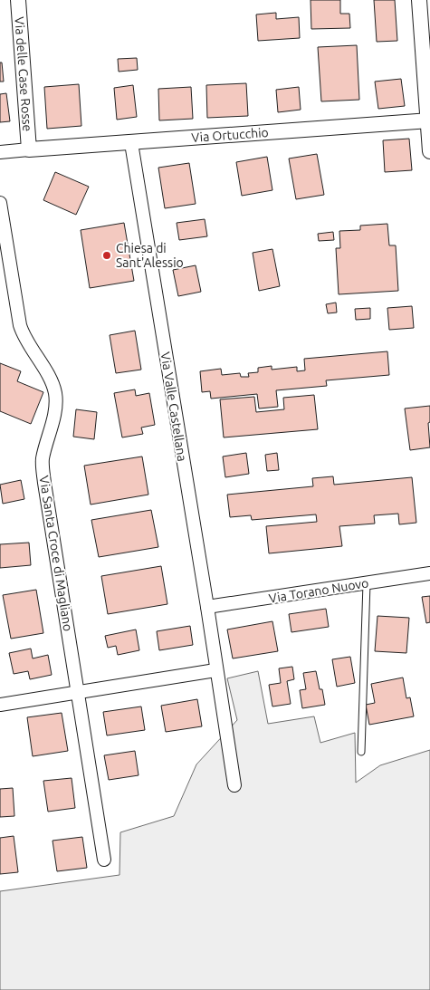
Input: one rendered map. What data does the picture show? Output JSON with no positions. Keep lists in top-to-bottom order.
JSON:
{
  "streets": {
    "street": [
      "Via delle Case Rosse",
      "Via Ortucchio",
      "Via Valle Castellana",
      "Via Santa Croce di Magliano",
      "Via Torano Nuovo"
    ]
  },
  "crossings": [
    ["Via delle Case Rosse", "Via Ortucchio"],
    ["Via Ortucchio", "Via Valle Castellana"],
    ["Via Valle Castellana", "Via Torano Nuovo"]
  ],
  "places": ["Chiesa di Sant'Alessio"]
}
